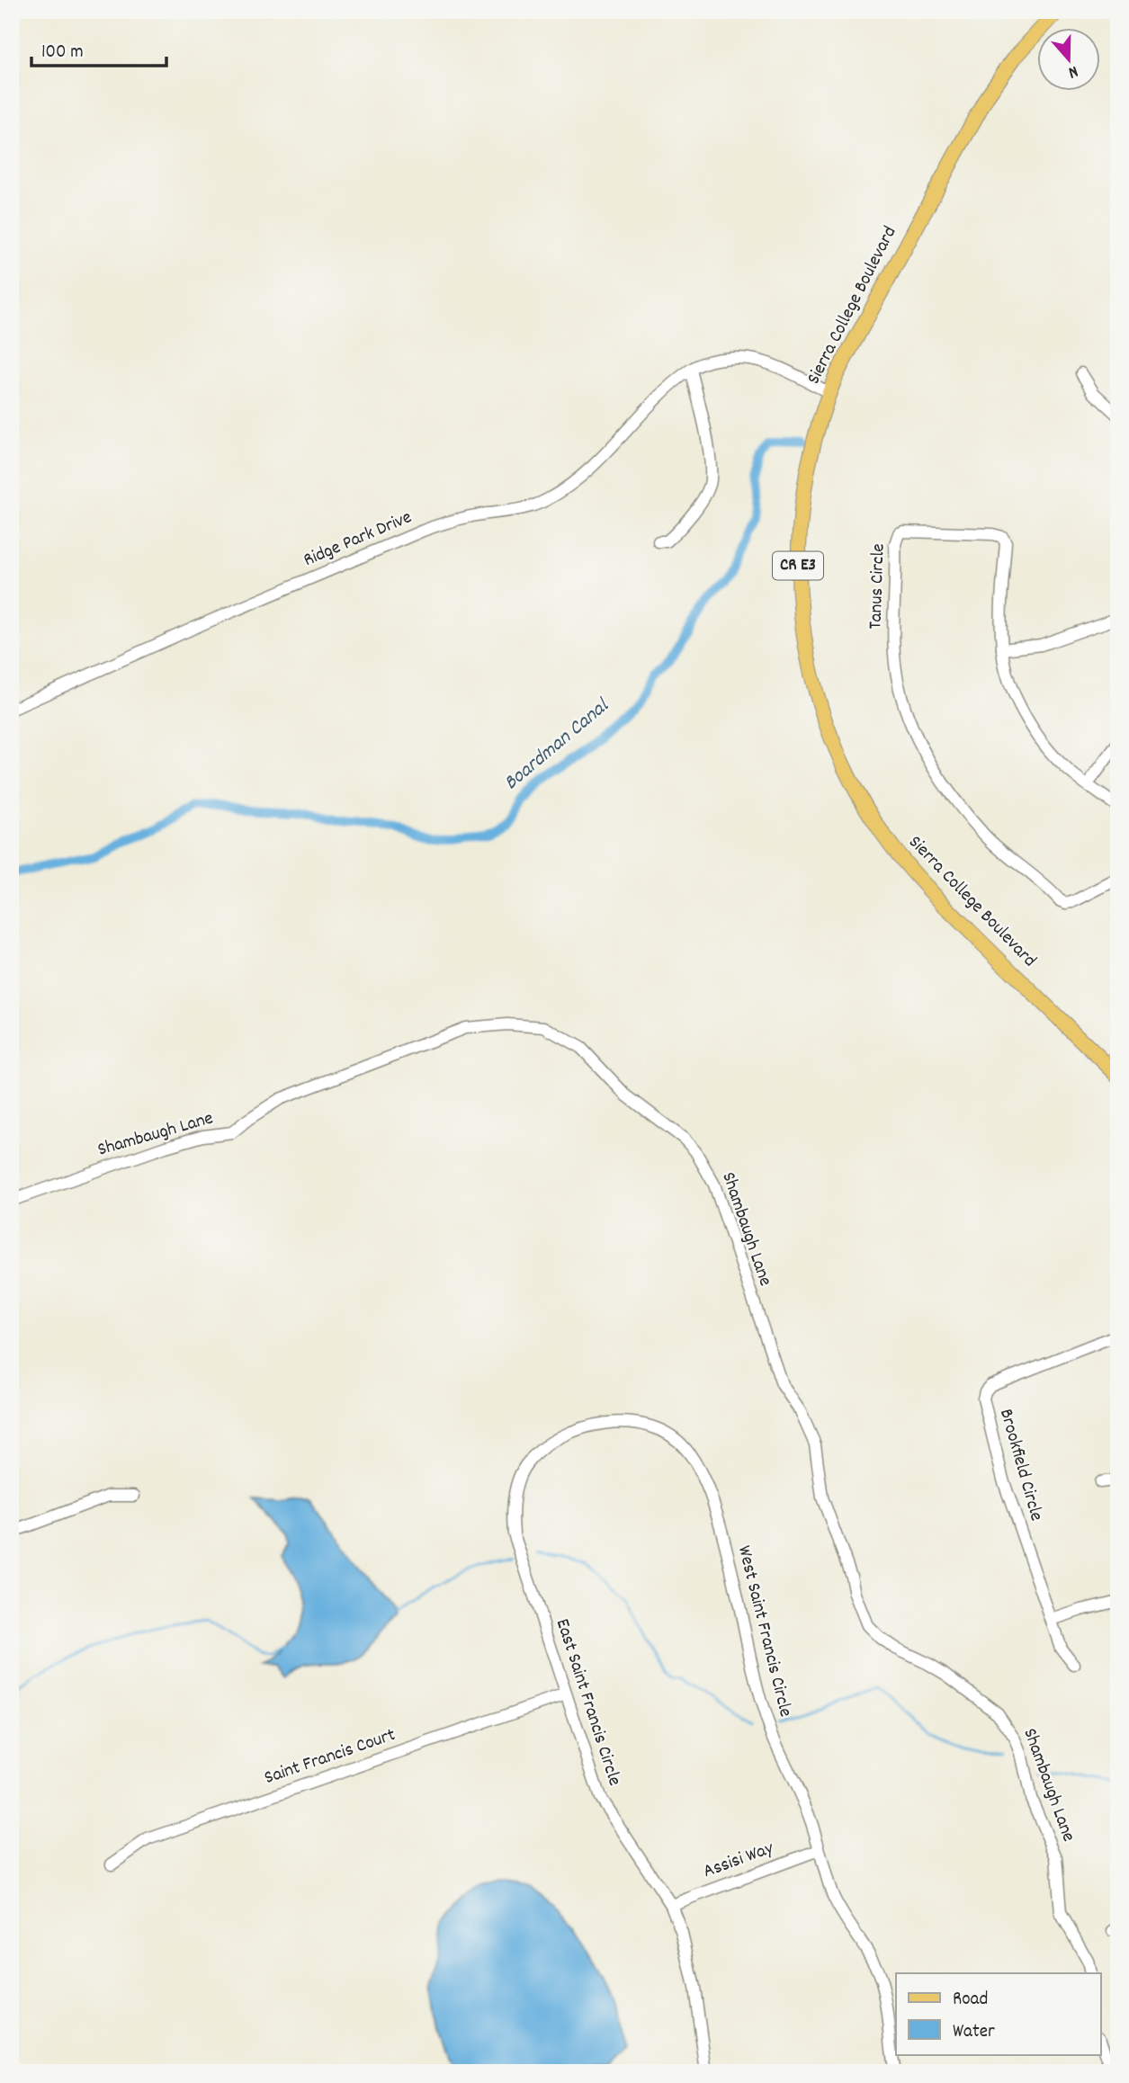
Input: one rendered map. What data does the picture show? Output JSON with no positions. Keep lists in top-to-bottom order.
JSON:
{
  "streets": {
    "main road": ["Sierra College Boulevard", "CR E3"],
    "street": [
      "Ridge Park Drive",
      "Tanus Circle",
      "Shambaugh Lane",
      "Brookfield Circle",
      "West Saint Francis Circle",
      "East Saint Francis Circle",
      "Saint Francis Court",
      "Assisi Way"
    ]
  },
  "crossings": [
    ["Sierra College Boulevard", "Ridge Park Drive"],
    ["West Saint Francis Circle", "East Saint Francis Circle"],
    ["West Saint Francis Circle", "Assisi Way"],
    ["East Saint Francis Circle", "Saint Francis Court"],
    ["East Saint Francis Circle", "Assisi Way"]
  ],
  "water": ["Boardman Canal"],
  "legend": ["Road", "Water"],
  "scale_bar": "100 m",
  "north": "bottom"
}
